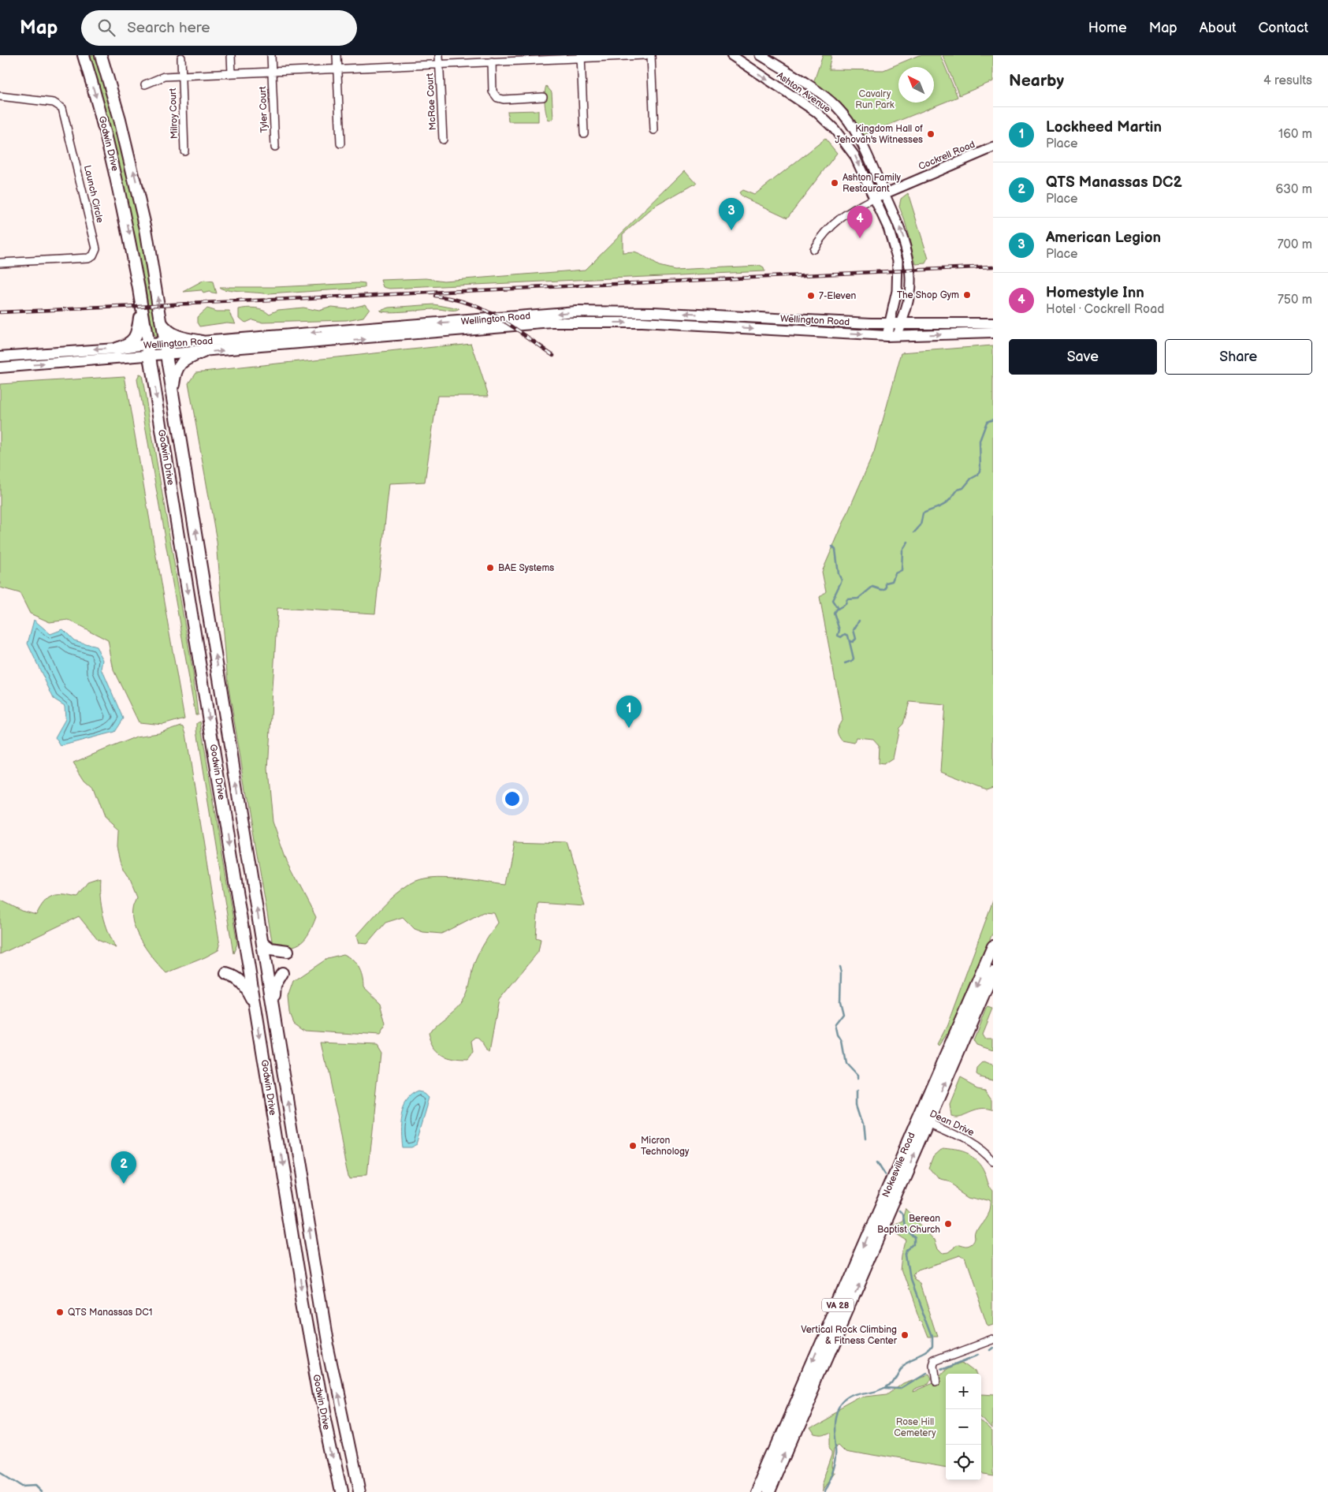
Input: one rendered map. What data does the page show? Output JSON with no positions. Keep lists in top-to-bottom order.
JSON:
{
  "streets": {
    "main road": [
      "Godwin Drive",
      "Wellington Road",
      "Nokesville Road",
      "VA 28"
    ],
    "street": [
      "Ashton Avenue",
      "McRae Court",
      "Tyler Court",
      "Milroy Court",
      "Cockrell Road",
      "Launch Circle",
      "Dean Drive"
    ]
  },
  "crossings": [
    ["Ashton Avenue", "Cockrell Road"],
    ["Ashton Avenue", "Wellington Road"],
    ["Godwin Drive", "Wellington Road"],
    ["Dean Drive", "Nokesville Road"]
  ],
  "parks": ["Cavalry Run Park", "Rose Hill Cemetery"],
  "places": [
    "Kingdom Hall of Jehovah's Witnesses",
    "Ashton Family Restaurant",
    "The Shop Gym",
    "7-Eleven",
    "BAE Systems",
    "Micron Technology",
    "Berean Baptist Church",
    "QTS Manassas DC1",
    "Vertical Rock Climbing & Fitness Center"
  ],
  "north": "top left",
  "page": {
    "header": "Map",
    "search": "Search here",
    "nav": [
      "Home",
      "Map",
      "About",
      "Contact"
    ],
    "heading": ["Nearby", "4 results"],
    "list": [
      {
        "mark": "1",
        "name": "Lockheed Martin",
        "note": "Place",
        "value": "160 m"
      },
      {
        "mark": "2",
        "name": "QTS Manassas DC2",
        "note": "Place",
        "value": "630 m"
      },
      {
        "mark": "3",
        "name": "American Legion",
        "note": "Place",
        "value": "700 m"
      },
      {
        "mark": "4",
        "name": "Homestyle Inn",
        "note": "Hotel · Cockrell Road",
        "value": "750 m"
      }
    ],
    "pins": [
      "3",
      "4",
      "1",
      "2"
    ],
    "buttons": ["Save", "Share"],
    "map_buttons": ["+", "−"]
  }
}
